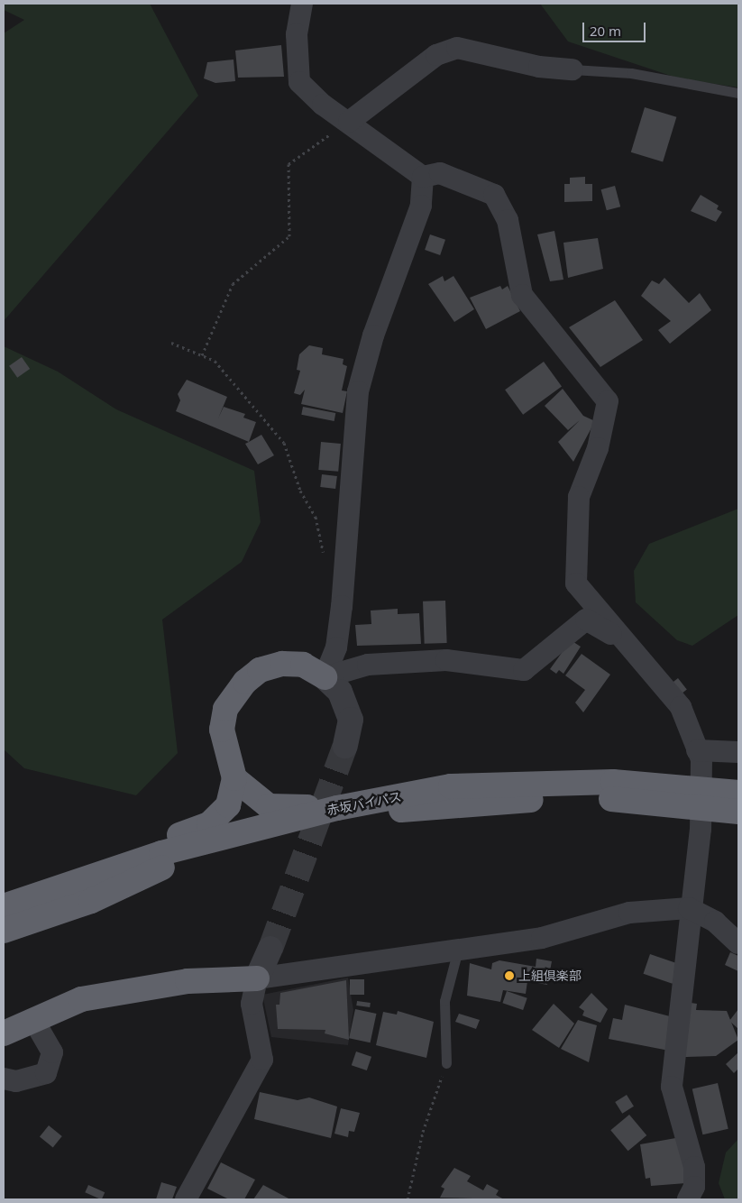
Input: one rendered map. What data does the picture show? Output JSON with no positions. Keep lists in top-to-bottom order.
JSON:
{
  "streets": {
    "highway": ["赤坂バイパス"]
  },
  "places": ["上組倶楽部"],
  "scale_bar": "20 m"
}
